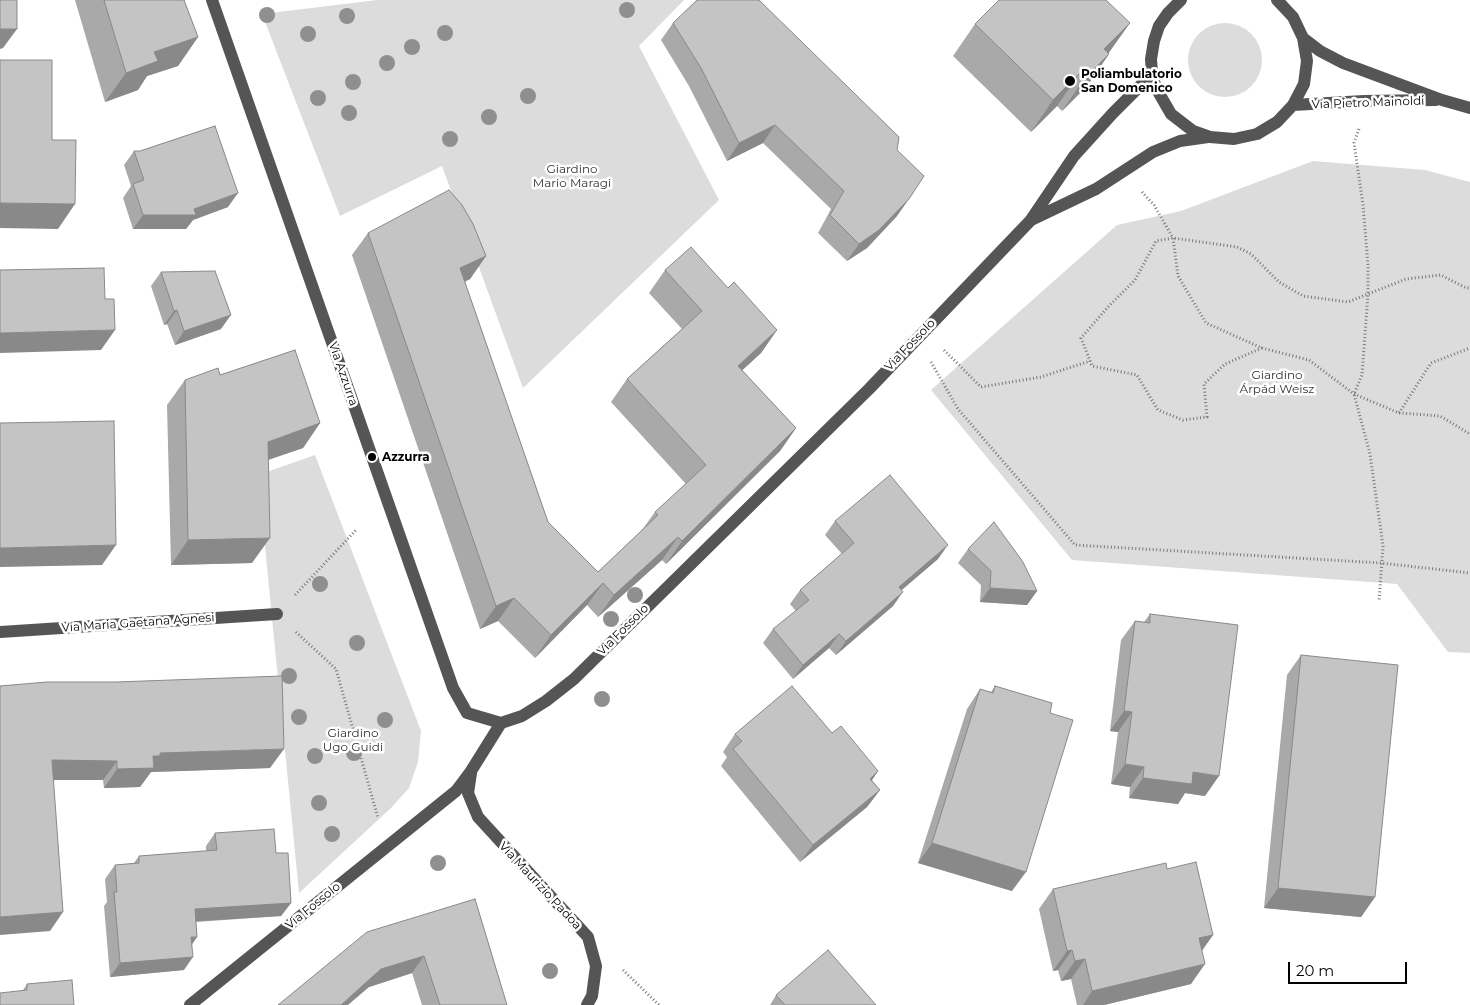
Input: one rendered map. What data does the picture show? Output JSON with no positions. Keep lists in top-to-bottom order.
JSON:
{
  "streets": {
    "street": [
      "Via Pietro Mainoldi",
      "Via Fossolo",
      "Via Azzurra",
      "Via Maria Gaetana Agnesi",
      "Via Maurizio Padoa"
    ]
  },
  "crossings": [
    ["Via Fossolo", "Via Azzurra"],
    ["Via Fossolo", "Via Maurizio Padoa"]
  ],
  "parks": ["Giardino Mario Maragi", "Giardino Árpád Weisz", "Giardino Ugo Guidi"],
  "places": ["Poliambulatorio San Domenico", "Azzurra"],
  "scale_bar": "20 m"
}
